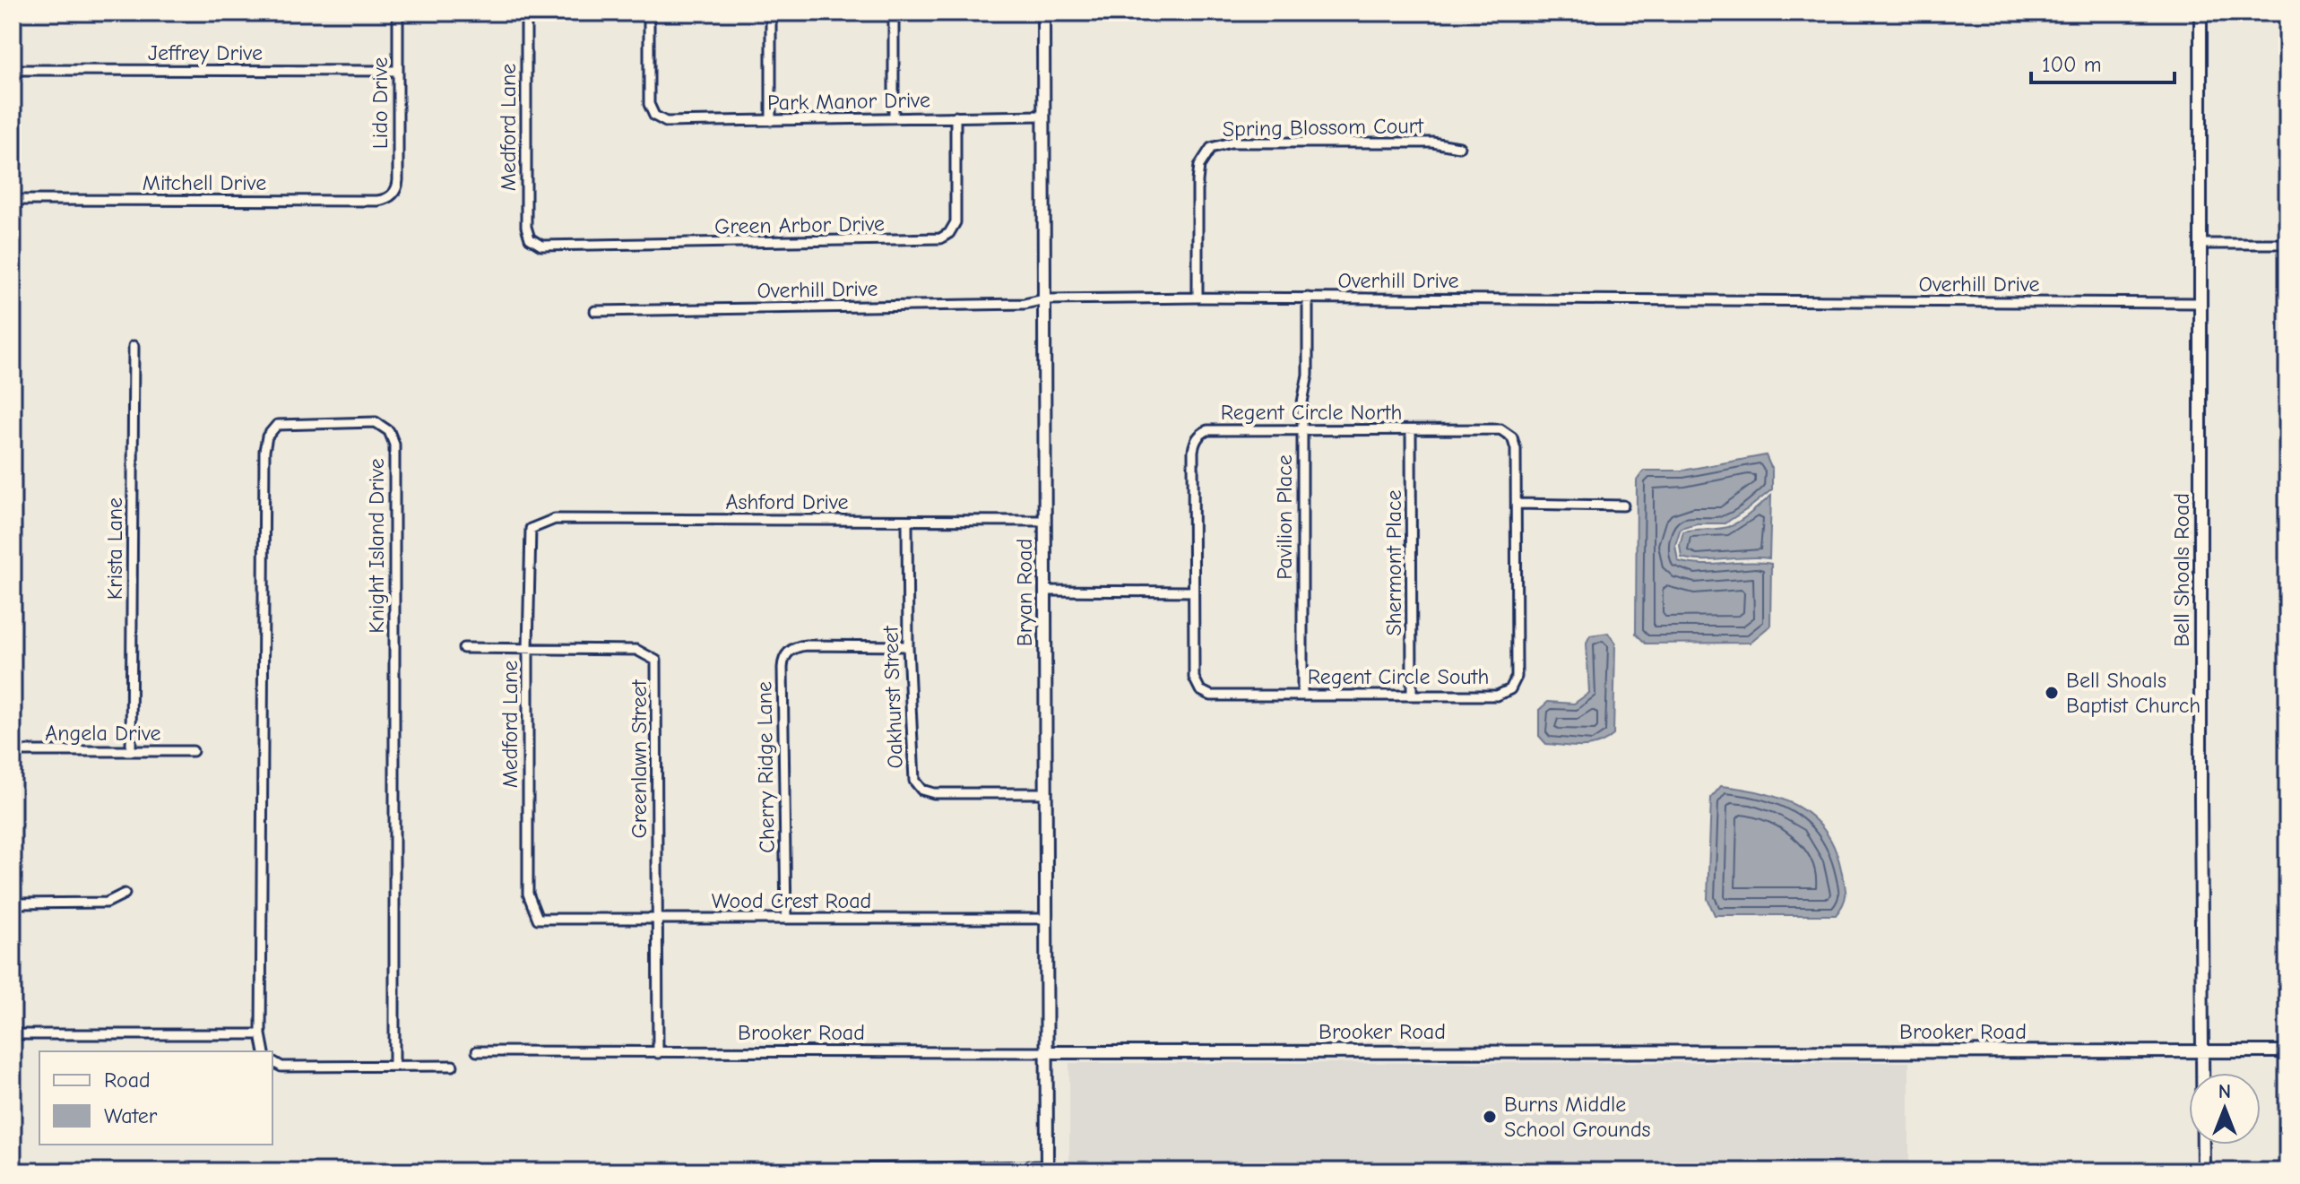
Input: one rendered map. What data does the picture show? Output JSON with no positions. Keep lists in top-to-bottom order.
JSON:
{
  "streets": {
    "street": [
      "Jeffrey Drive",
      "Park Manor Drive",
      "Lido Drive",
      "Medford Lane",
      "Spring Blossom Court",
      "Mitchell Drive",
      "Green Arbor Drive",
      "Overhill Drive",
      "Regent Circle North",
      "Ashford Drive",
      "Pavilion Place",
      "Knight Island Drive",
      "Krista Lane",
      "Shermont Place",
      "Bell Shoals Road",
      "Bryan Road",
      "Regent Circle South",
      "Oakhurst Street",
      "Angela Drive",
      "Greenlawn Street",
      "Cherry Ridge Lane",
      "Wood Crest Road",
      "Brooker Road"
    ]
  },
  "crossings": [
    ["Jeffrey Drive", "Lido Drive"],
    ["Park Manor Drive", "Green Arbor Drive"],
    ["Park Manor Drive", "Bryan Road"],
    ["Lido Drive", "Mitchell Drive"],
    ["Medford Lane", "Green Arbor Drive"],
    ["Medford Lane", "Ashford Drive"],
    ["Medford Lane", "Greenlawn Street"],
    ["Medford Lane", "Wood Crest Road"],
    ["Spring Blossom Court", "Overhill Drive"],
    ["Overhill Drive", "Pavilion Place"],
    ["Overhill Drive", "Bell Shoals Road"],
    ["Overhill Drive", "Bryan Road"],
    ["Regent Circle North", "Pavilion Place"],
    ["Regent Circle North", "Shermont Place"],
    ["Regent Circle North", "Regent Circle South"],
    ["Ashford Drive", "Bryan Road"],
    ["Ashford Drive", "Oakhurst Street"],
    ["Pavilion Place", "Regent Circle South"],
    ["Krista Lane", "Angela Drive"],
    ["Shermont Place", "Regent Circle South"],
    ["Bell Shoals Road", "Brooker Road"],
    ["Bryan Road", "Oakhurst Street"],
    ["Bryan Road", "Wood Crest Road"],
    ["Bryan Road", "Brooker Road"],
    ["Oakhurst Street", "Cherry Ridge Lane"],
    ["Greenlawn Street", "Wood Crest Road"],
    ["Greenlawn Street", "Brooker Road"],
    ["Cherry Ridge Lane", "Wood Crest Road"]
  ],
  "places": ["Bell Shoals Baptist Church", "Burns Middle School Grounds"],
  "legend": ["Road", "Water"],
  "scale_bar": "100 m",
  "north": "top"
}
